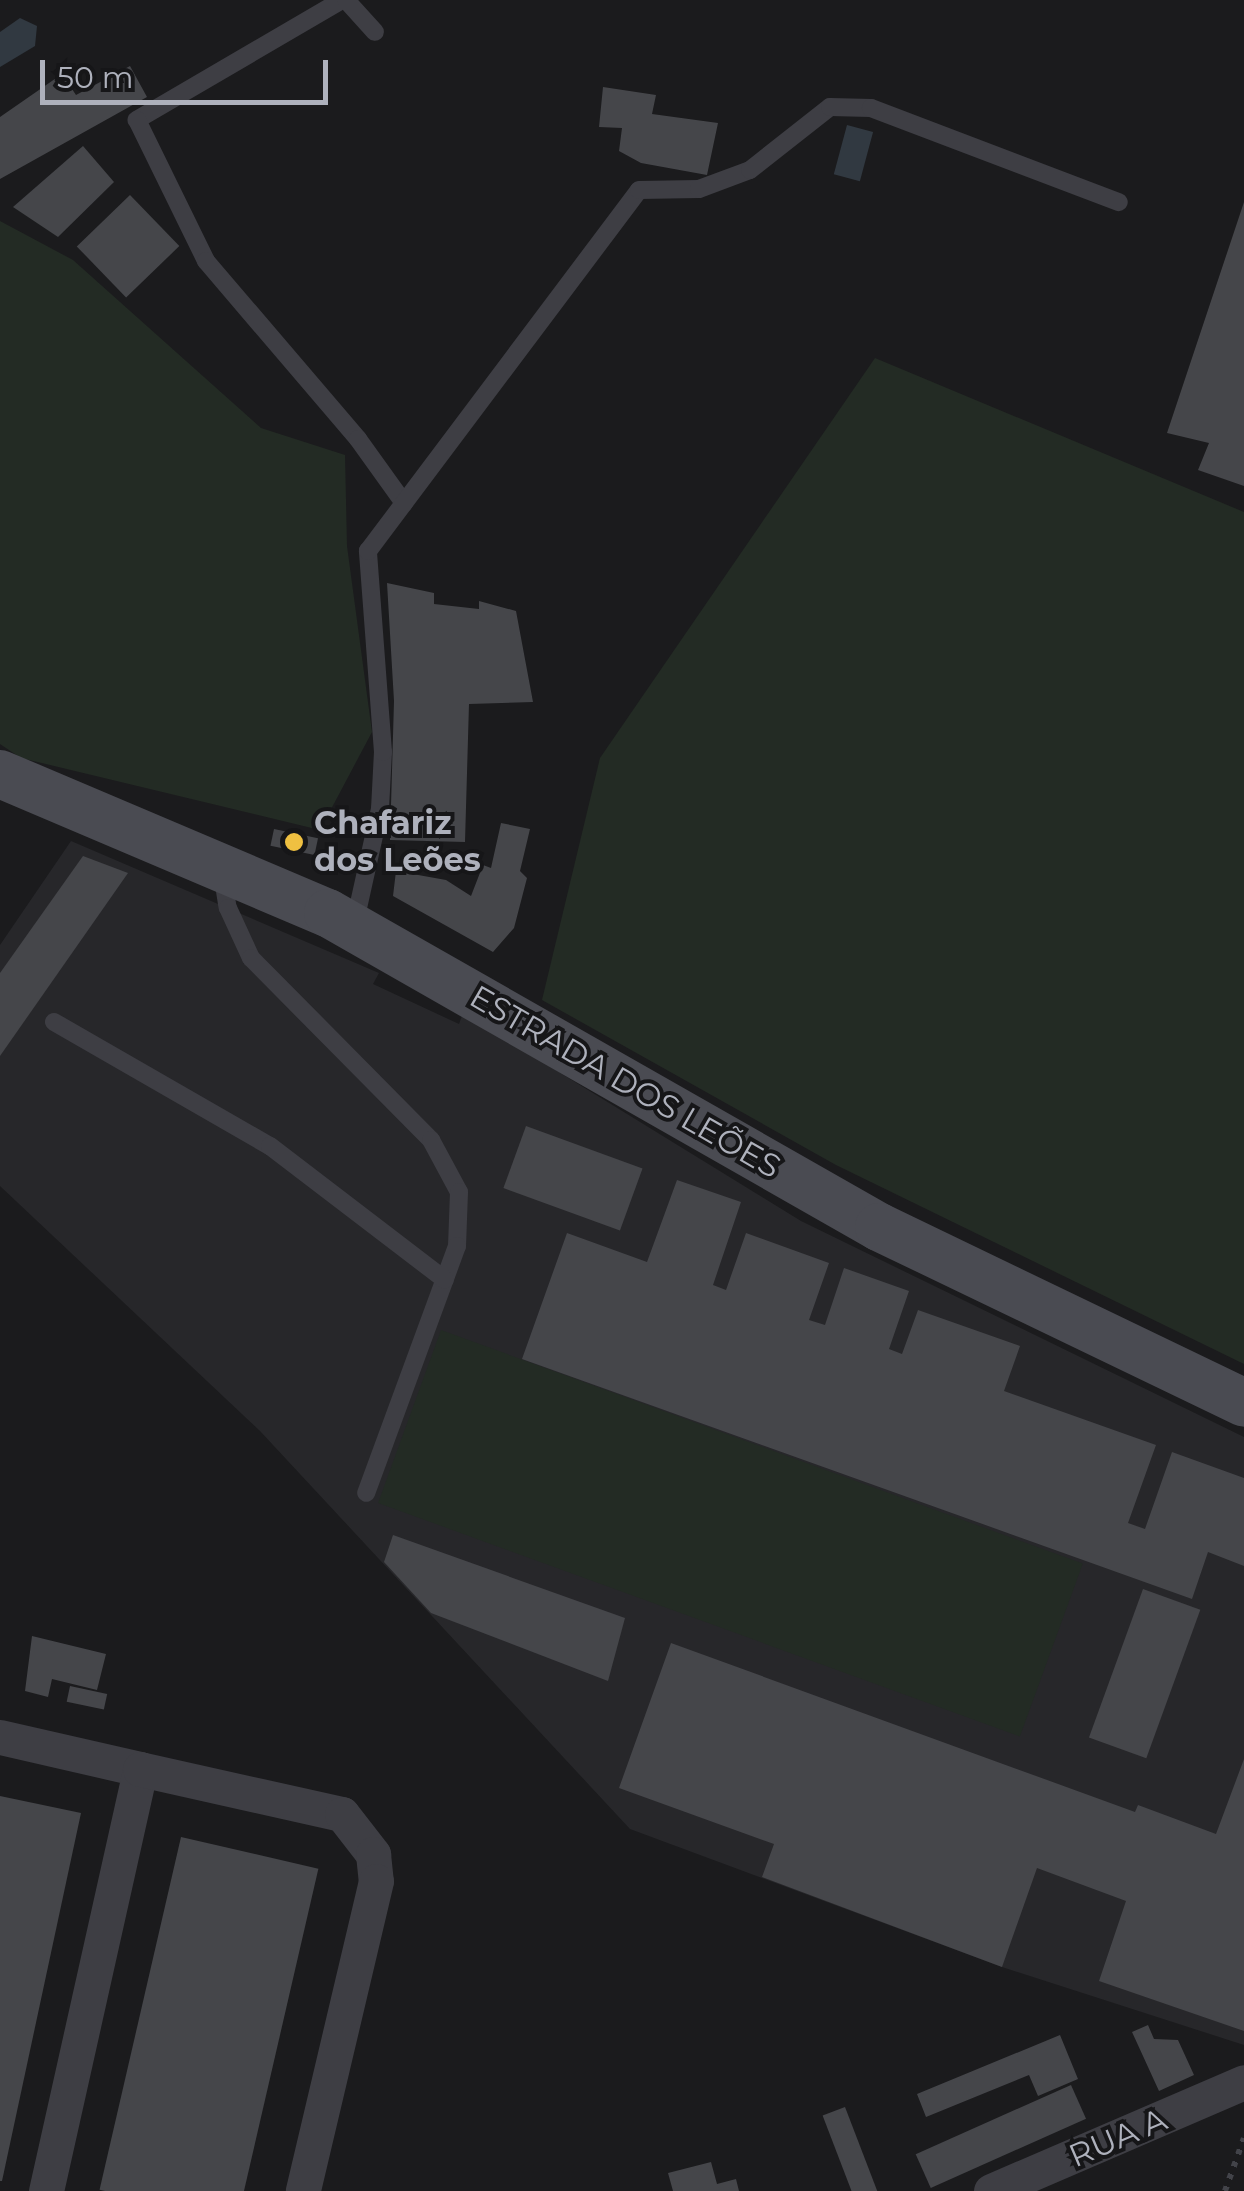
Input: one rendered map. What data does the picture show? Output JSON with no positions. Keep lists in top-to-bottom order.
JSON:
{
  "streets": {
    "main road": ["ESTRADA DOS LEÕES"],
    "street": ["RUA A"]
  },
  "places": ["Chafariz dos Leões"],
  "scale_bar": "50 m"
}
